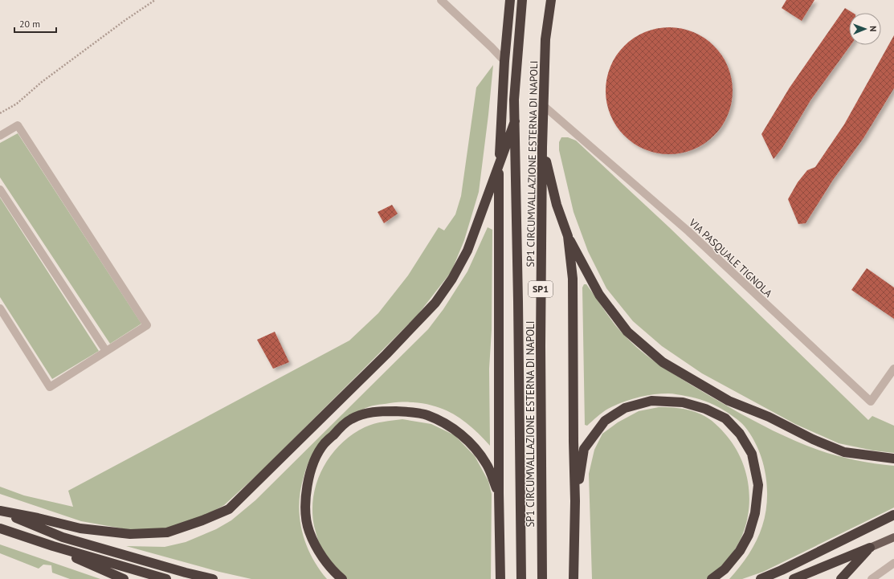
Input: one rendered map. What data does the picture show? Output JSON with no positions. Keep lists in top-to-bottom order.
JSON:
{
  "streets": {
    "highway": ["SP1 CIRCUMVALLAZIONE ESTERNA DI NAPOLI", "SP1"],
    "street": ["VIA PASQUALE TIGNOLA"]
  },
  "crossings": [
    ["SP1 CIRCUMVALLAZIONE ESTERNA DI NAPOLI", "VIA PASQUALE TIGNOLA"],
    ["SP1 CIRCUMVALLAZIONE ESTERNA DI NAPOLI", "SP1"]
  ],
  "scale_bar": "20 m",
  "north": "right"
}
